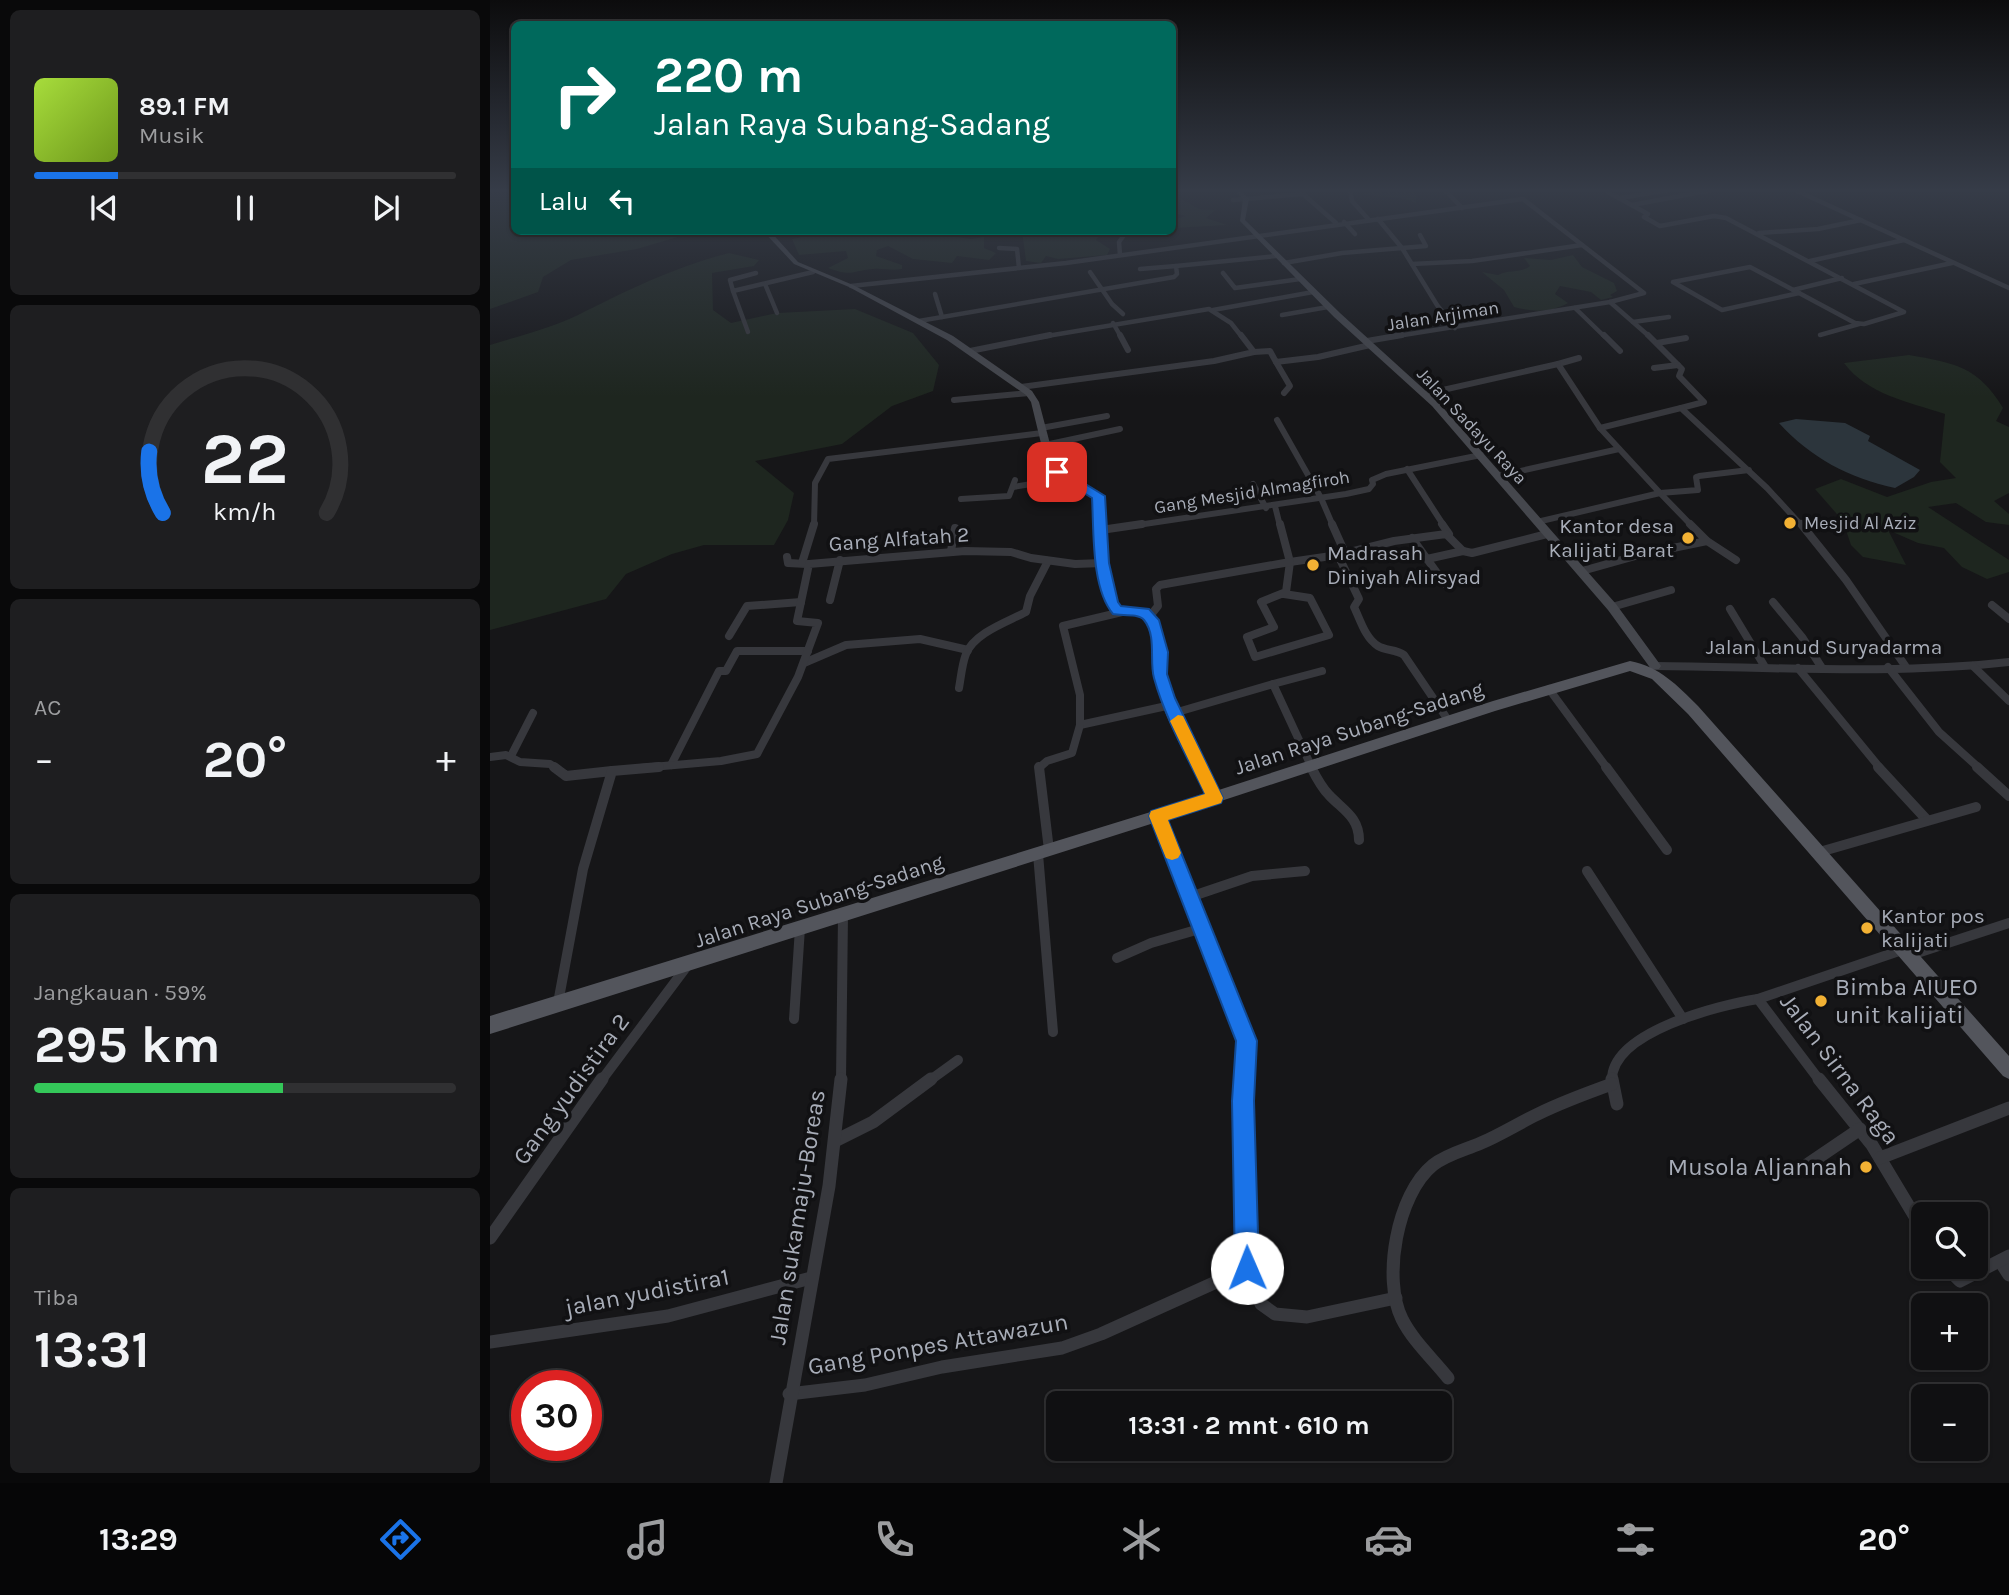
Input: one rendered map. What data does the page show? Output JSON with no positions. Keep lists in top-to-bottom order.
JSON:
{
  "streets": {
    "main road": ["Jalan Raya Subang-Sadang"],
    "street": [
      "Jalan Arjiman",
      "Jalan Sadayu Raya",
      "Gang Mesjid Almagfiroh",
      "Gang Alfatah 2",
      "Jalan Lanud Suryadarma",
      "Jalan Sirna Raga",
      "Gang yudistira 2",
      "Jalan sukamaju-Boreas",
      "jalan yudistira1",
      "Gang Ponpes Attawazun"
    ]
  },
  "crossings": [
    ["Jalan Arjiman", "Jalan Sadayu Raya"],
    ["Jalan Sadayu Raya", "Gang Mesjid Almagfiroh"],
    ["Jalan Sadayu Raya", "Jalan Lanud Suryadarma"],
    ["Jalan Sadayu Raya", "Jalan Raya Subang-Sadang"],
    ["Jalan Lanud Suryadarma", "Jalan Raya Subang-Sadang"],
    ["Jalan Raya Subang-Sadang", "Gang yudistira 2"],
    ["Jalan Raya Subang-Sadang", "Jalan sukamaju-Boreas"],
    ["Jalan sukamaju-Boreas", "jalan yudistira1"],
    ["Jalan sukamaju-Boreas", "Gang Ponpes Attawazun"]
  ],
  "places": [
    "Mesjid Al Aziz",
    "Kantor desa Kalijati Barat",
    "Madrasah Diniyah Alirsyad",
    "Kantor pos kalijati",
    "Bimba AIUEO unit kalijati",
    "Musola Aljannah"
  ],
  "page": {
    "turn": ["220 m", "Jalan Raya Subang-Sadang"],
    "song": ["89.1 FM", "Musik"],
    "then": "Lalu",
    "tile": [
      "AC",
      ["Jangkauan · 59%", "295 km"],
      ["Tiba", "13:31"]
    ],
    "heat": ["−", "20°", "+"],
    "map_buttons": ["+", "−"],
    "limit": "30",
    "trip": "13:31 · 2 mnt · 610 m",
    "tabs": ["13:29", "20°"],
    "gauge": ["22", "km/h"]
  }
}
